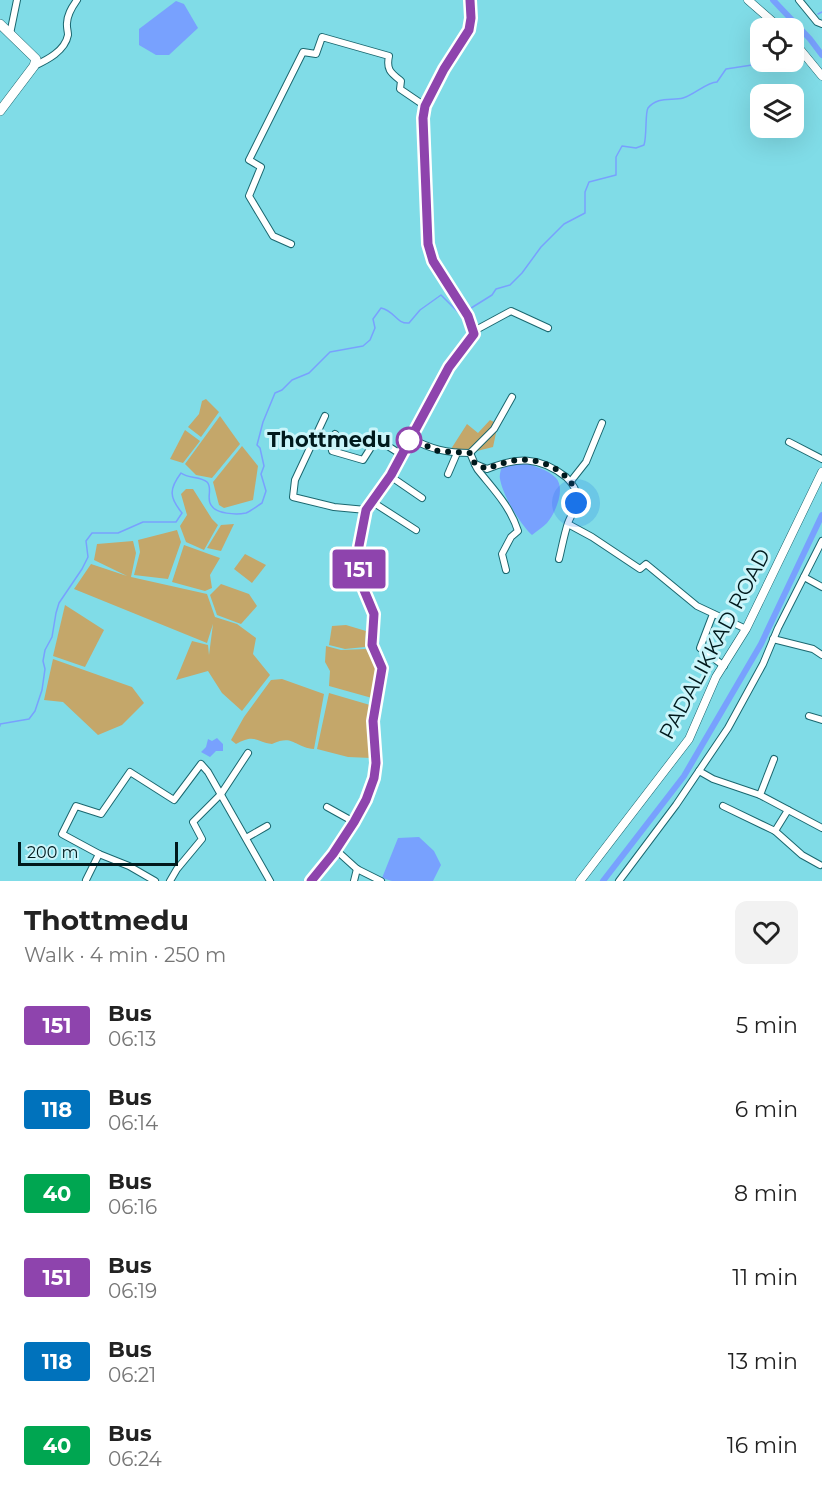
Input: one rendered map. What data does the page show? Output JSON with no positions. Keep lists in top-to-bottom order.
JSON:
{
  "streets": {
    "street": ["PADALIKKAD ROAD"]
  },
  "places": ["Thottmedu"],
  "lines": ["bus line 151"],
  "scale_bar": "200 m",
  "page": {
    "on_map": "151",
    "scale": "200 m",
    "heading": ["Thottmedu", "Walk · 4 min · 250 m"],
    "list": [
      {
        "mark": "151",
        "name": "Bus",
        "note": "06:13",
        "value": "5 min"
      },
      {
        "mark": "118",
        "name": "Bus",
        "note": "06:14",
        "value": "6 min"
      },
      {
        "mark": "40",
        "name": "Bus",
        "note": "06:16",
        "value": "8 min"
      },
      {
        "mark": "151",
        "name": "Bus",
        "note": "06:19",
        "value": "11 min"
      },
      {
        "mark": "118",
        "name": "Bus",
        "note": "06:21",
        "value": "13 min"
      },
      {
        "mark": "40",
        "name": "Bus",
        "note": "06:24",
        "value": "16 min"
      }
    ]
  }
}
